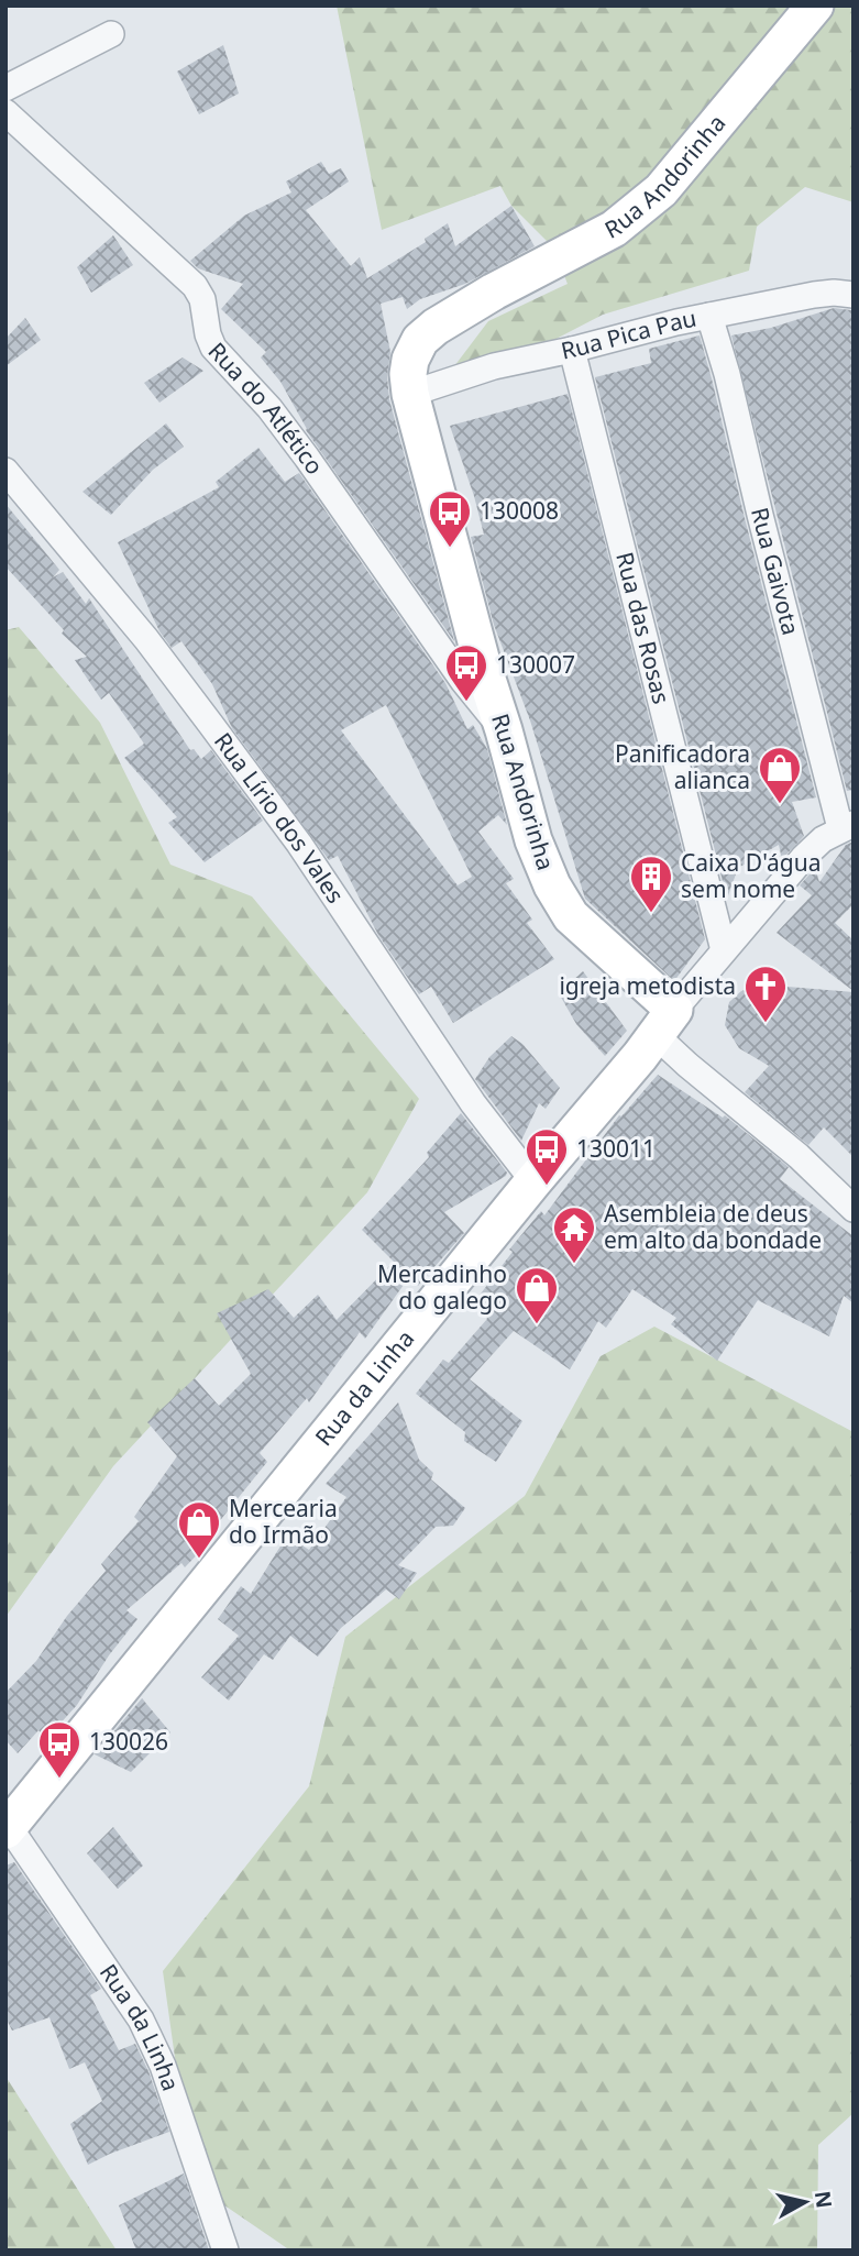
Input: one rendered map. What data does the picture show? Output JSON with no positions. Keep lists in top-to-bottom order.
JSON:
{
  "streets": {
    "street": [
      "Rua Andorinha",
      "Rua Pica Pau",
      "Rua do Atlético",
      "Rua Gaivota",
      "Rua das Rosas",
      "Rua Lírio dos Vales",
      "Rua da Linha"
    ]
  },
  "crossings": [
    ["Rua Andorinha", "Rua Pica Pau"],
    ["Rua Andorinha", "Rua do Atlético"],
    ["Rua Andorinha", "Rua da Linha"],
    ["Rua Pica Pau", "Rua Gaivota"],
    ["Rua Pica Pau", "Rua das Rosas"],
    ["Rua Gaivota", "Rua da Linha"],
    ["Rua das Rosas", "Rua da Linha"],
    ["Rua Lírio dos Vales", "Rua da Linha"]
  ],
  "places": {
    "bus stop": [
      "130008",
      "130007",
      "130011",
      "130026"
    ],
    "shop": ["Panificadora alianca", "Mercadinho do galego", "Mercearia do Irmão"],
    "building": ["Caixa D'água sem nome"],
    "church": ["igreja metodista"],
    "temple": ["Asembleia de deus em alto da bondade"]
  },
  "north": "right"
}
